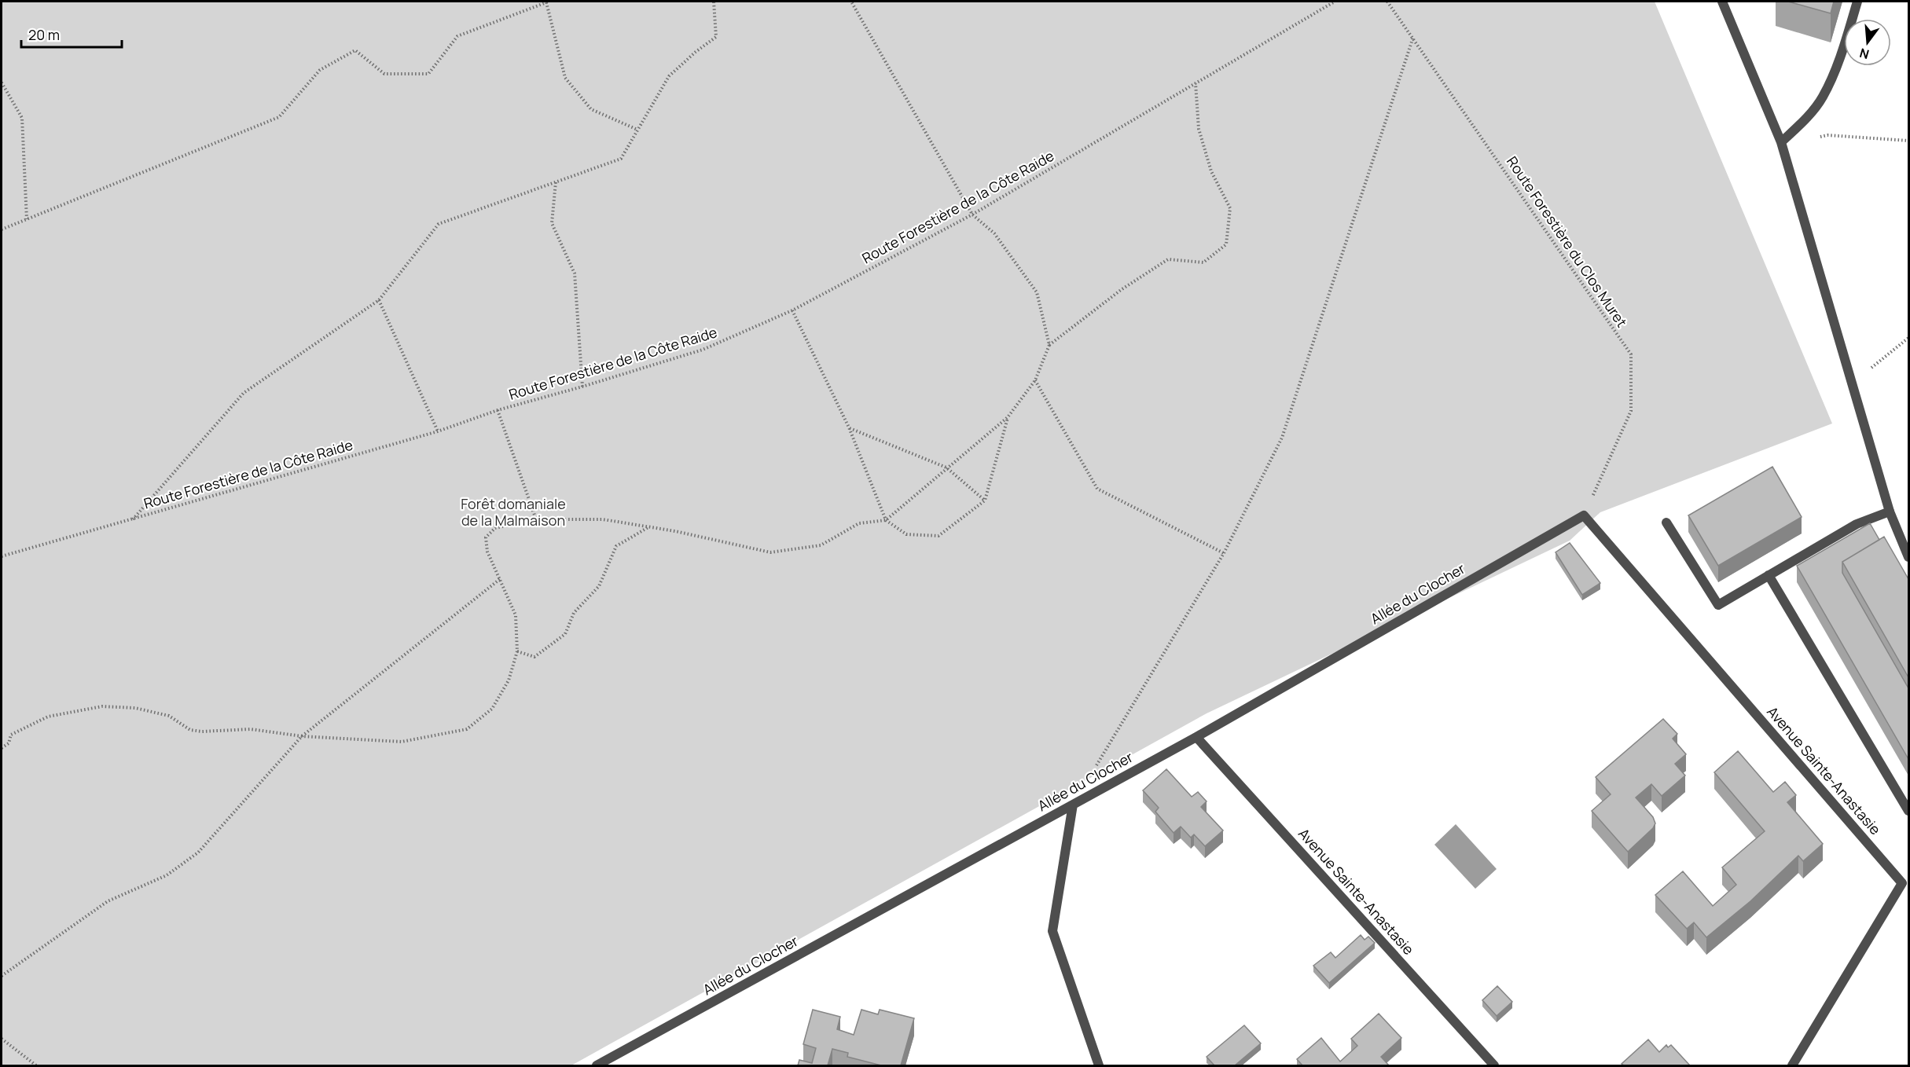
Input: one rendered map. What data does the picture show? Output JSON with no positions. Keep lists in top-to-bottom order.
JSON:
{
  "streets": {
    "street": ["Allée du Clocher", "Avenue Sainte-Anastasie"],
    "path": ["Route Forestière de la Côte Raide", "Route Forestière du Clos Muret"]
  },
  "crossings": [
    ["Route Forestière du Clos Muret", "Allée du Clocher"],
    ["Route Forestière du Clos Muret", "Avenue Sainte-Anastasie"],
    ["Allée du Clocher", "Avenue Sainte-Anastasie"]
  ],
  "parks": ["Forêt domaniale de la Malmaison"],
  "scale_bar": "20 m",
  "north": "bottom"
}
